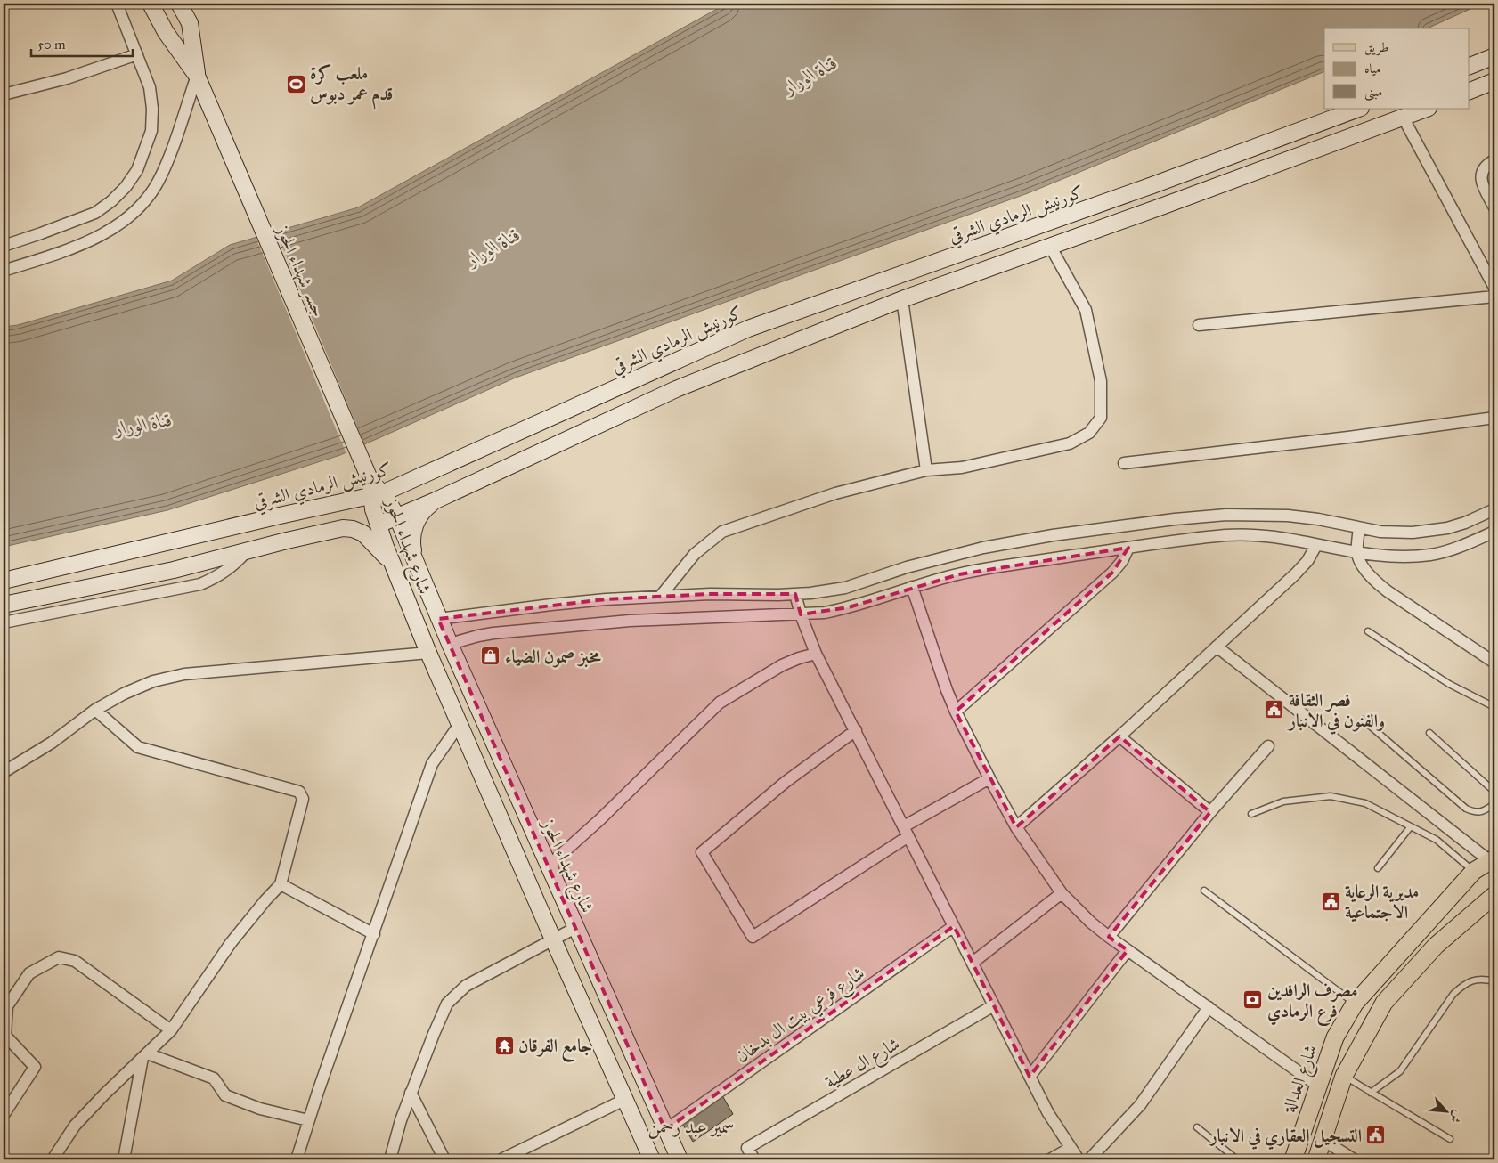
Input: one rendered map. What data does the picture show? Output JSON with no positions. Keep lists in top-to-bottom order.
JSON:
{
  "streets": {
    "main road": [
      "كورنيش الرمادي الشرقي",
      "جسر شهداء الحوز",
      "شارع شهداء الحوز",
      "شارع العدالة"
    ],
    "street": ["شارع فرعي بيت ال بدخان", "شارع ال عطية"]
  },
  "crossings": [
    ["كورنيش الرمادي الشرقي", "جسر شهداء الحوز"],
    ["كورنيش الرمادي الشرقي", "شارع شهداء الحوز"],
    ["جسر شهداء الحوز", "شارع شهداء الحوز"],
    ["شارع شهداء الحوز", "شارع فرعي بيت ال بدخان"]
  ],
  "districts": ["سمير عبد رحمن"],
  "water": ["قناة الورار"],
  "places": {
    "sports": ["ملعب كرة قدم عمر دبوس"],
    "shop": ["مخبز صمون الضياء"],
    "public building": ["فصر الثقافة والفنون في الانبار", "مديرية الرعاية الاجتماعية", "التسجيل العقاري في الانبار"],
    "bank": ["مصرف الرافدين فرع الرمادي"],
    "temple": ["جامع الفرقان"]
  },
  "legend": ["طريق", "مياه", "مبنى"],
  "scale_bar": "50 m",
  "north": "bottom right"
}
